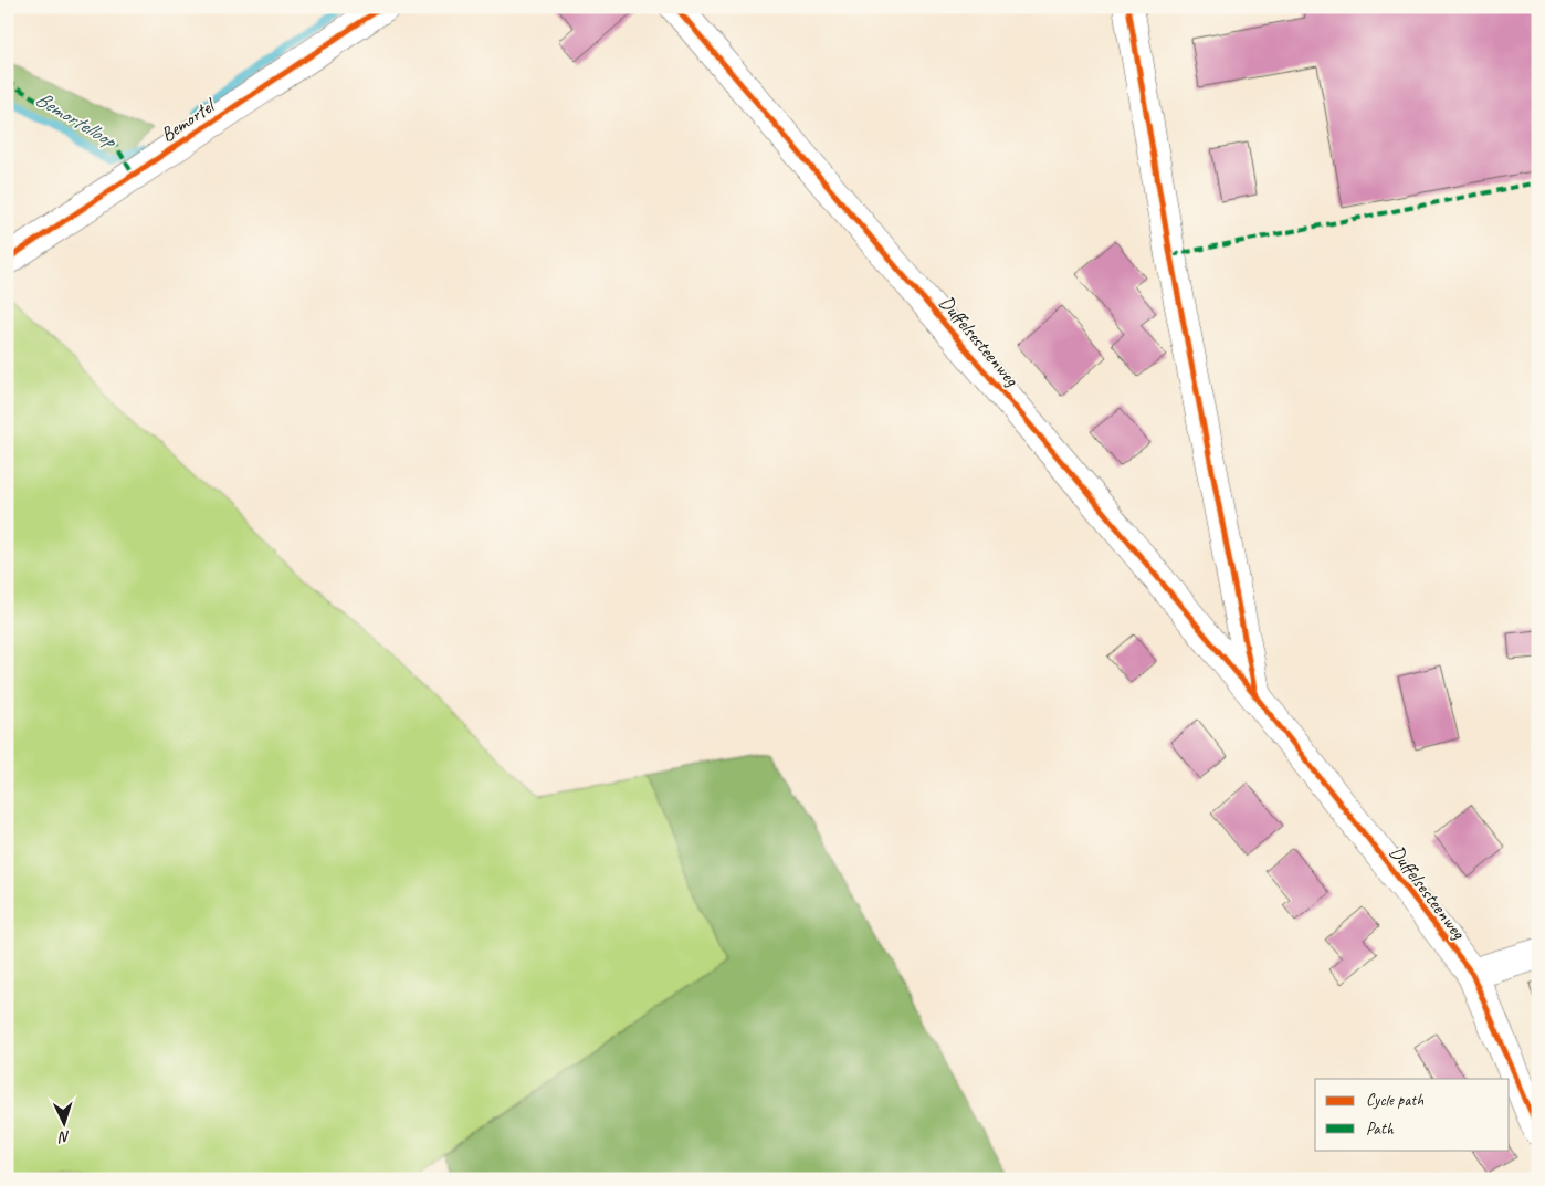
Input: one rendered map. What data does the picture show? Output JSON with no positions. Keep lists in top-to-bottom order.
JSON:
{
  "streets": {
    "street": ["Bemortel", "Duffelsesteenweg"]
  },
  "water": ["Bemortelloop"],
  "legend": ["Cycle path", "Path"],
  "north": "bottom"
}
